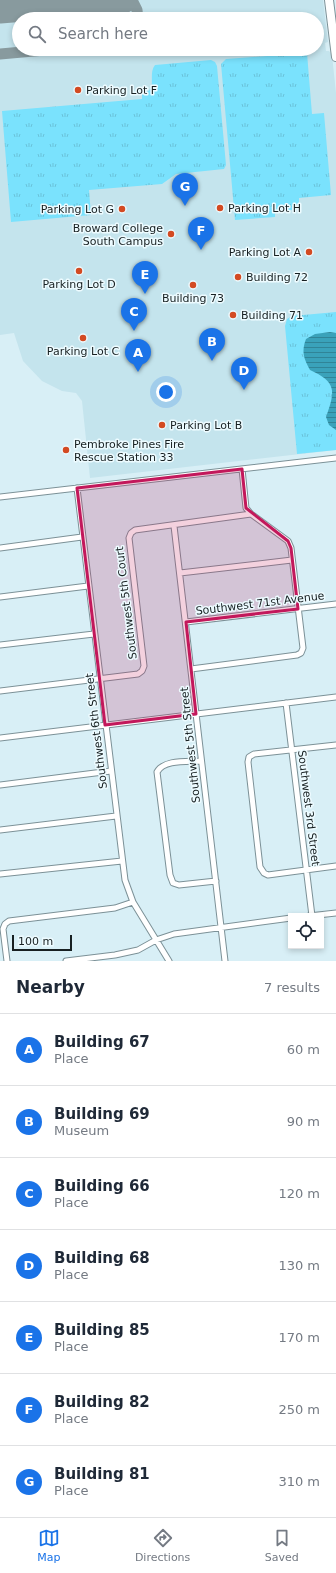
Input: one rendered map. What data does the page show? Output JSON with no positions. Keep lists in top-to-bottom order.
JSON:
{
  "streets": {
    "street": [
      "Southwest 5th Court",
      "Southwest 71st Avenue",
      "Southwest 6th Street",
      "Southwest 5th Street",
      "Southwest 3rd Street"
    ]
  },
  "crossings": [
    ["Southwest 5th Court", "Southwest 6th Street"],
    ["Southwest 5th Court", "Southwest 5th Street"],
    ["Southwest 71st Avenue", "Southwest 5th Street"]
  ],
  "places": [
    "Parking Lot F",
    "Parking Lot H",
    "Parking Lot G",
    "Broward College South Campus",
    "Parking Lot A",
    "Parking Lot D",
    "Building 72",
    "Building 73",
    "Building 71",
    "Parking Lot C",
    "Parking Lot B",
    "Pembroke Pines Fire Rescue Station 33"
  ],
  "scale_bar": "100 m",
  "page": {
    "search": "Search here",
    "pins": [
      "G",
      "F",
      "E",
      "C",
      "B",
      "A",
      "D"
    ],
    "scale": "100 m",
    "heading": ["Nearby", "7 results"],
    "list": [
      {
        "mark": "A",
        "name": "Building 67",
        "note": "Place",
        "value": "60 m"
      },
      {
        "mark": "B",
        "name": "Building 69",
        "note": "Museum",
        "value": "90 m"
      },
      {
        "mark": "C",
        "name": "Building 66",
        "note": "Place",
        "value": "120 m"
      },
      {
        "mark": "D",
        "name": "Building 68",
        "note": "Place",
        "value": "130 m"
      },
      {
        "mark": "E",
        "name": "Building 85",
        "note": "Place",
        "value": "170 m"
      },
      {
        "mark": "F",
        "name": "Building 82",
        "note": "Place",
        "value": "250 m"
      },
      {
        "mark": "G",
        "name": "Building 81",
        "note": "Place",
        "value": "310 m"
      }
    ],
    "nav": ["Map", "Directions", "Saved"]
  }
}
